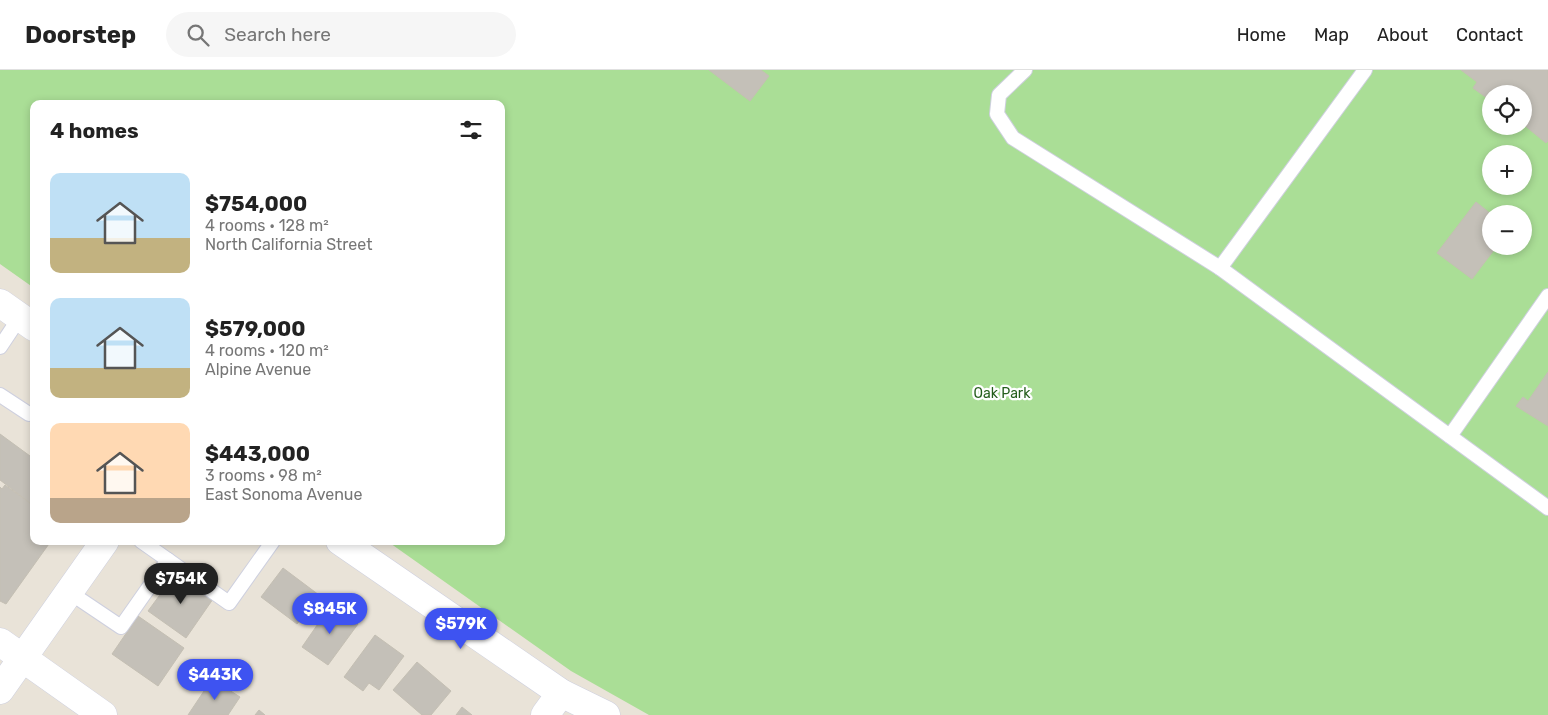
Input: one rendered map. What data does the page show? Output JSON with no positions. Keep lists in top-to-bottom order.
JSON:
{
  "parks": ["Oak Park"],
  "page": {
    "header": "Doorstep",
    "search": "Search here",
    "nav": [
      "Home",
      "Map",
      "About",
      "Contact"
    ],
    "map_buttons": ["+", "−"],
    "heading": "4 homes",
    "list": [
      {
        "name": "$754,000",
        "note": "4 rooms · 128 m² · North California Street"
      },
      {
        "name": "$579,000",
        "note": "4 rooms · 120 m² · Alpine Avenue"
      },
      {
        "name": "$443,000",
        "note": "3 rooms · 98 m² · East Sonoma Avenue"
      }
    ],
    "price": [
      "$754K",
      "$845K",
      "$579K",
      "$443K"
    ]
  }
}
